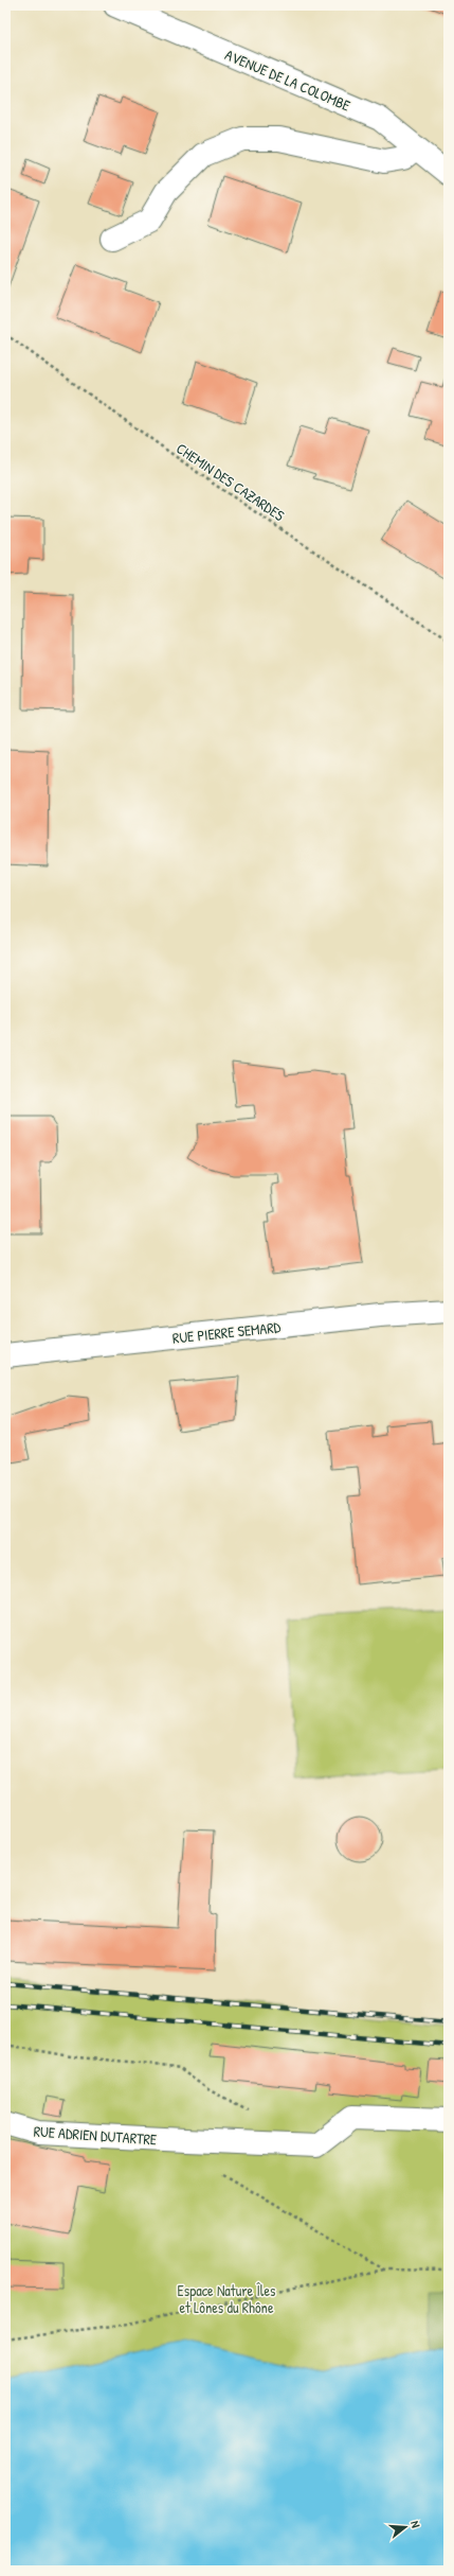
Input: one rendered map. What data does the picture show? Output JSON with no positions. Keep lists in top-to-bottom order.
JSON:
{
  "streets": {
    "street": ["AVENUE DE LA COLOMBE", "RUE PIERRE SEMARD", "RUE ADRIEN DUTARTRE"],
    "path": ["CHEMIN DES CAZARDES"]
  },
  "parks": ["Espace Nature Îles et Lônes du Rhône"],
  "north": "right"
}
